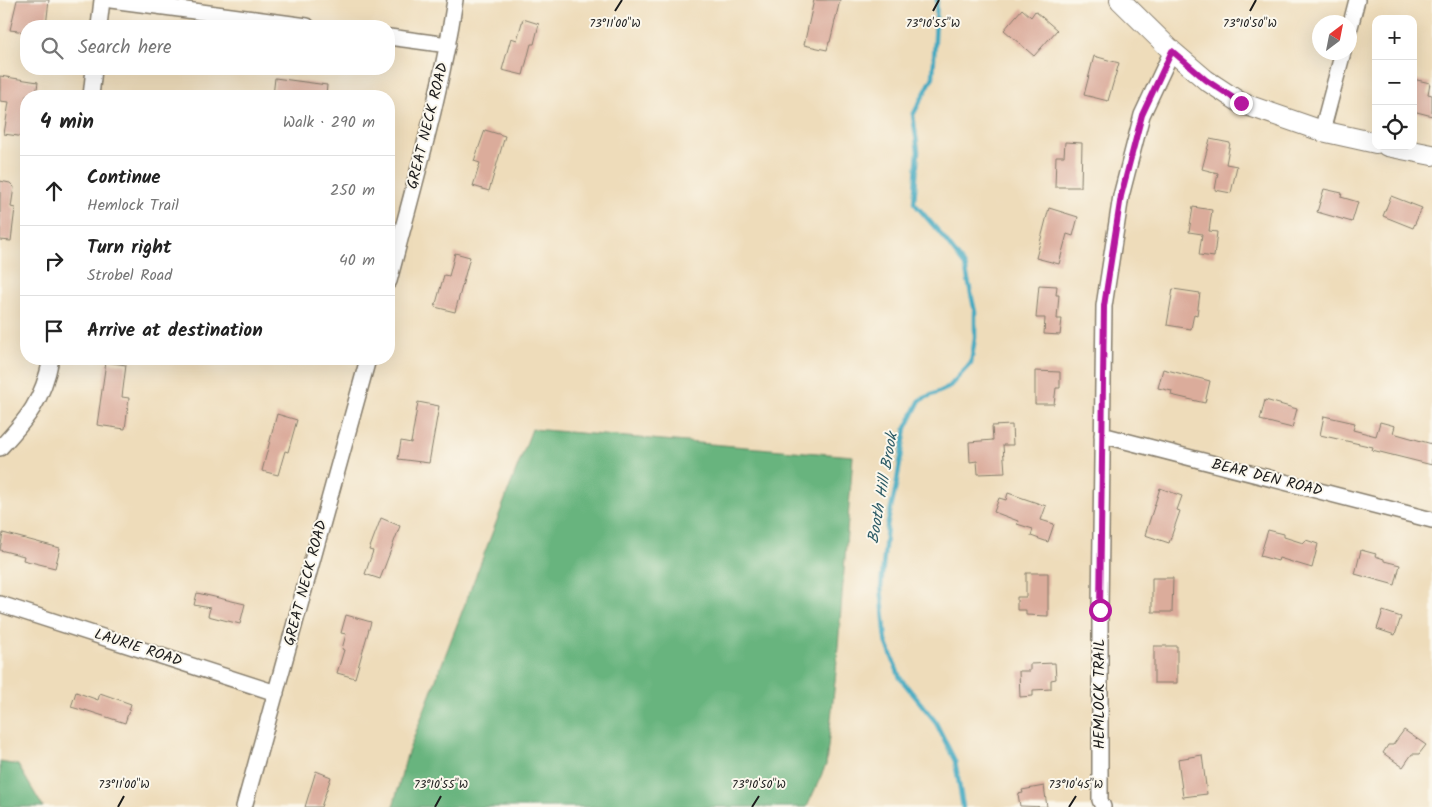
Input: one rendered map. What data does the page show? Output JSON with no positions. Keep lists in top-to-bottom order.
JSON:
{
  "streets": {
    "street": [
      "GREAT NECK ROAD",
      "BEAR DEN ROAD",
      "LAURIE ROAD",
      "HEMLOCK TRAIL"
    ]
  },
  "crossings": [
    ["GREAT NECK ROAD", "LAURIE ROAD"],
    ["BEAR DEN ROAD", "HEMLOCK TRAIL"]
  ],
  "water": ["Booth Hill Brook"],
  "north": "top right",
  "page": {
    "map_buttons": ["+", "−"],
    "search": "Search here",
    "heading": ["4 min", "Walk · 290 m"],
    "list": [
      ["Continue", "Hemlock Trail", "250 m"],
      ["Turn right", "Strobel Road", "40 m"],
      "Arrive at destination"
    ]
  },
  "coordinates": [
    "73°11'00\"W",
    "73°10'55\"W",
    "73°10'50\"W",
    "73°10'45\"W"
  ]
}
